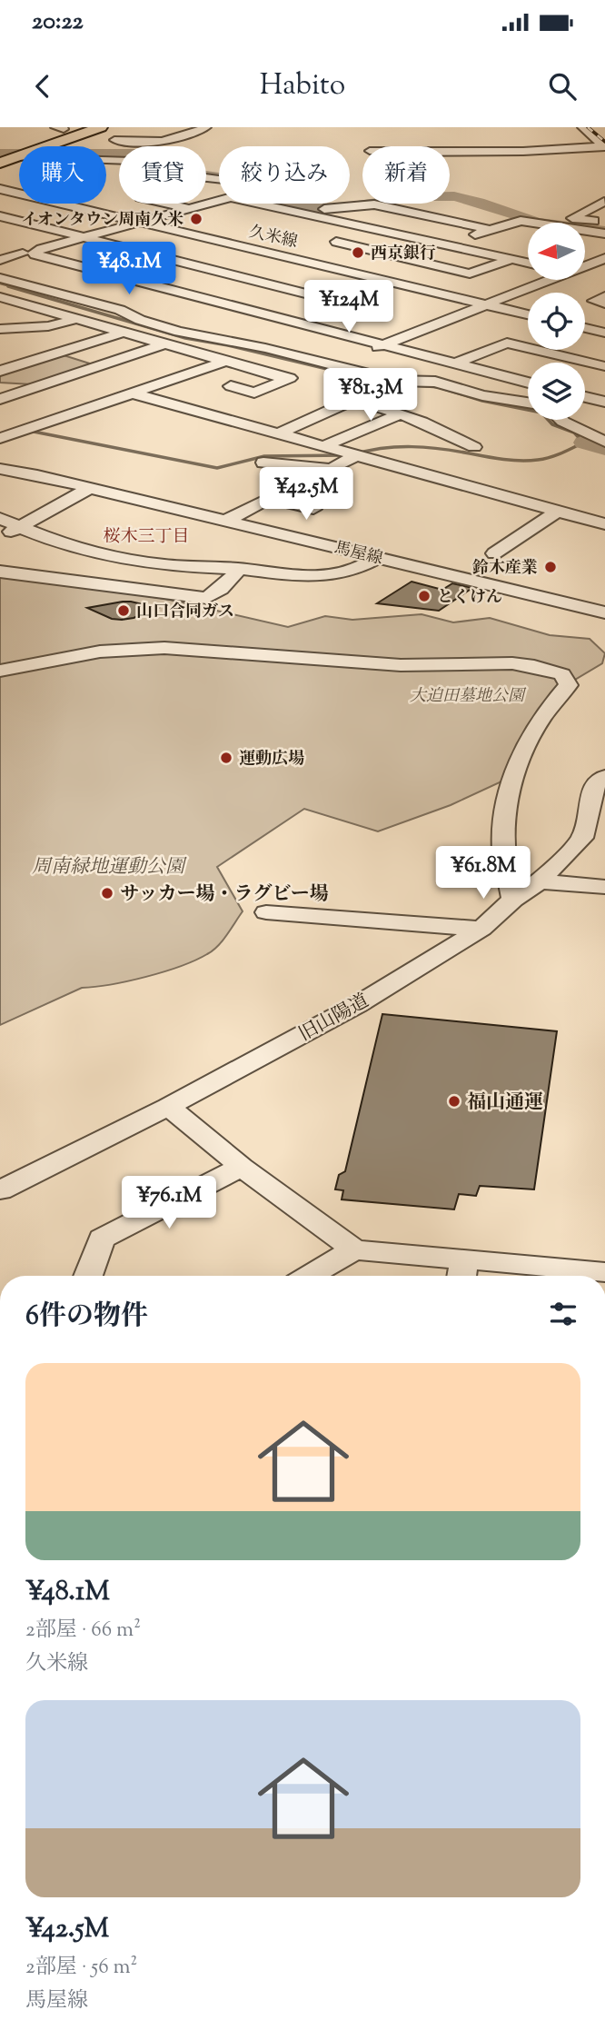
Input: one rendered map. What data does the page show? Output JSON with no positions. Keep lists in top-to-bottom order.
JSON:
{
  "streets": {
    "street": ["久米線", "馬屋線", "旧山陽道"]
  },
  "districts": ["桜木三丁目"],
  "parks": ["大迫田墓地公園", "周南緑地運動公園"],
  "places": [
    "イオンタウン周南久米",
    "西京銀行",
    "鈴木産業",
    "とくけん",
    "山口合同ガス",
    "運動広場",
    "サッカー場・ラグビー場",
    "福山通運"
  ],
  "north": "left",
  "page": {
    "status": "20:22",
    "header": "Habito",
    "chip": [
      "購入",
      "賃貸",
      "絞り込み",
      "新着"
    ],
    "price": [
      "¥48.1M",
      "¥124M",
      "¥81.3M",
      "¥42.5M",
      "¥61.8M",
      "¥76.1M"
    ],
    "heading": "6件の物件",
    "list": [
      {
        "name": "¥48.1M",
        "note": "2部屋 · 66 m² · 久米線"
      },
      {
        "name": "¥42.5M",
        "note": "2部屋 · 56 m² · 馬屋線"
      }
    ]
  }
}
